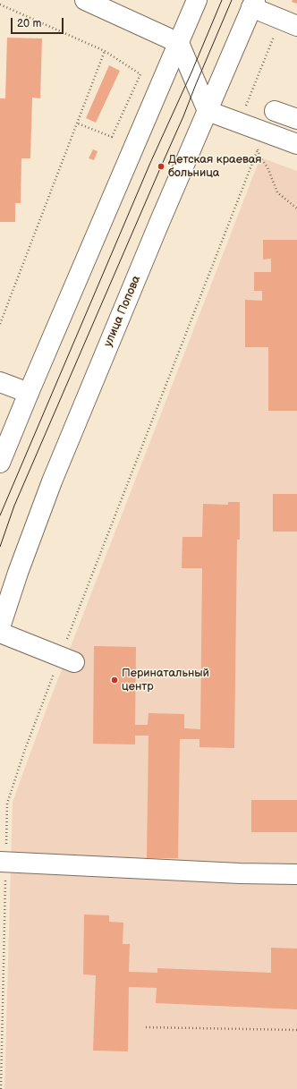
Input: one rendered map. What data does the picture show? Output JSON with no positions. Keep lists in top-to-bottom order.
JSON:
{
  "streets": {
    "main road": ["улица Попова"]
  },
  "places": ["Детская краевая больница", "Перинатальный центр"],
  "scale_bar": "20 m"
}
